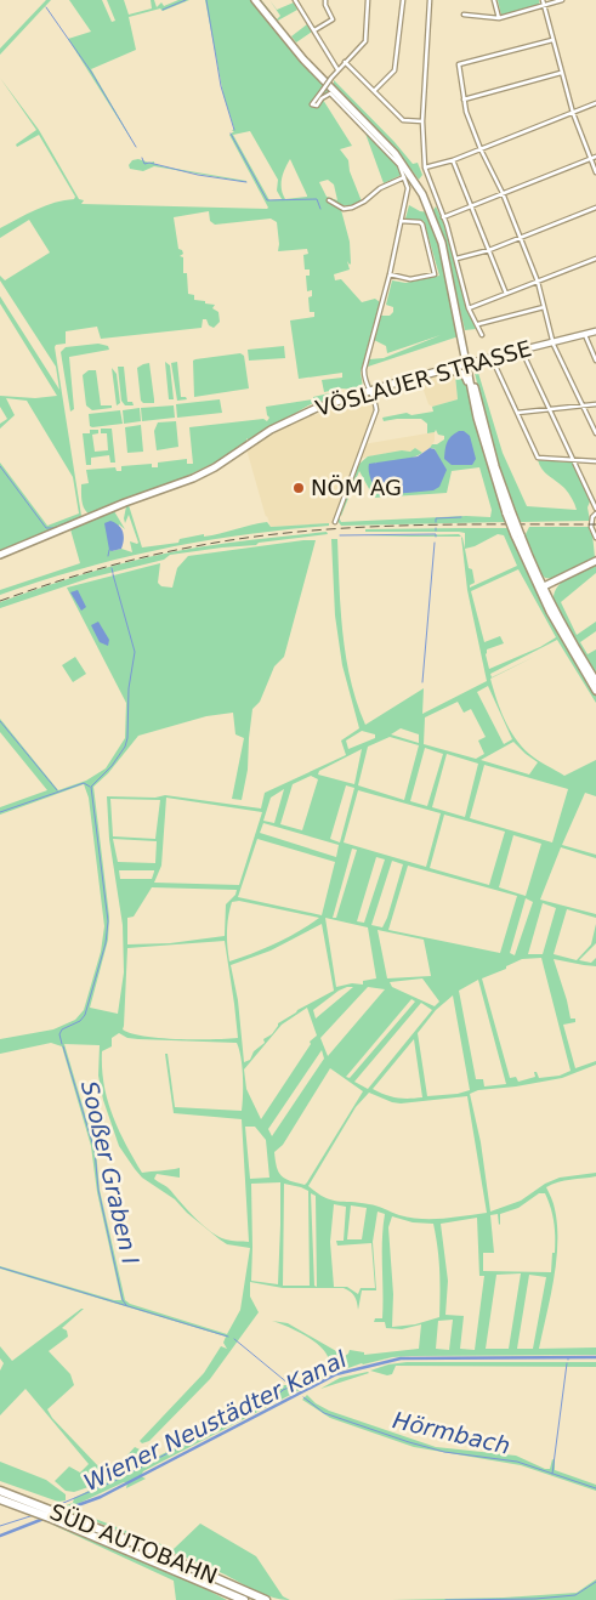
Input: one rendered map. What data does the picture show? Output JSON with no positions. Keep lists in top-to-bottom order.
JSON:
{
  "streets": {
    "highway": ["SÜD AUTOBAHN"],
    "main road": ["VÖSLAUER STRASSE"]
  },
  "water": ["Sooßer Graben I", "Wiener Neustädter Kanal", "Hörmbach"],
  "places": ["NÖM AG"]
}
